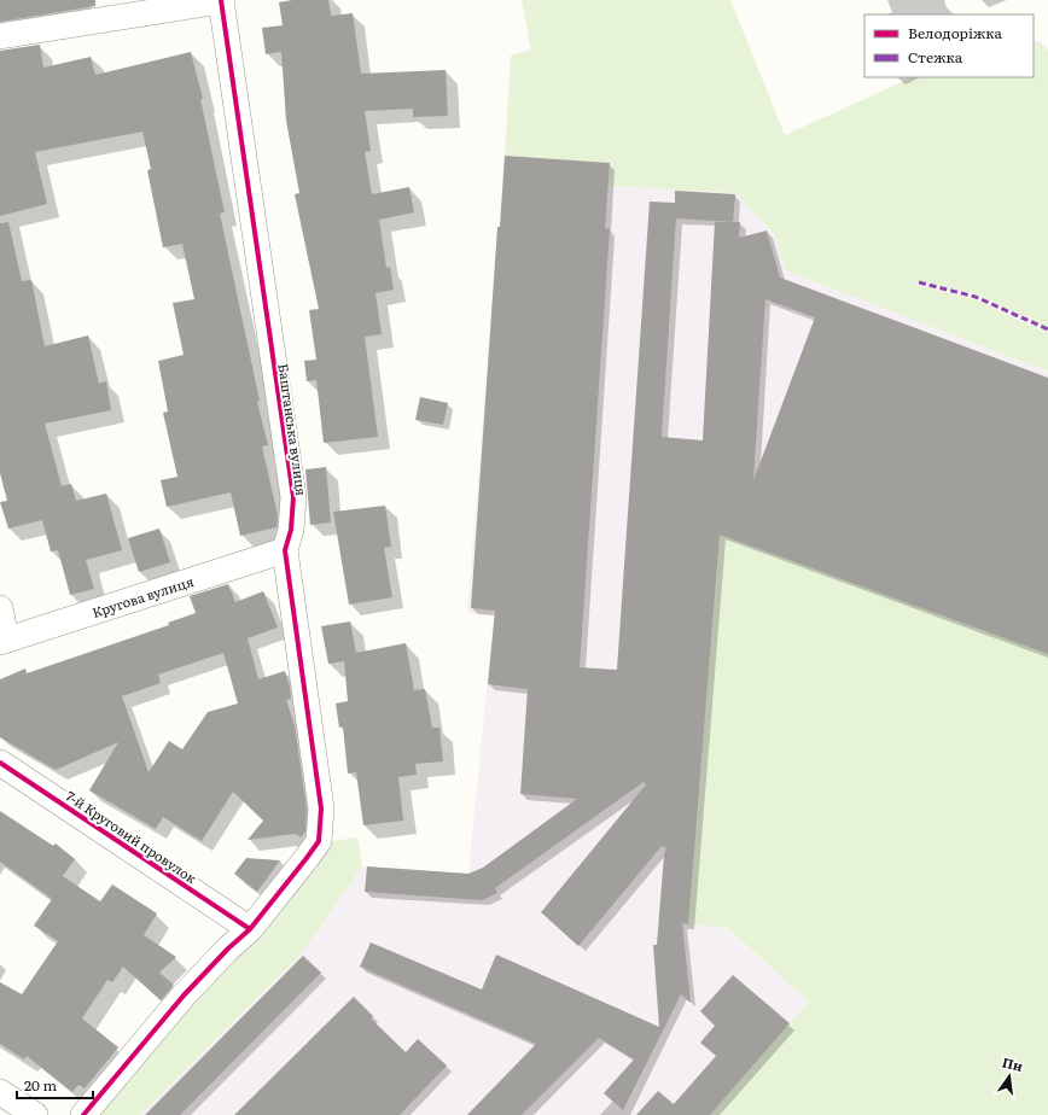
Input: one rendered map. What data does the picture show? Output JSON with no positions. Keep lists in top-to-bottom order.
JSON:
{
  "streets": {
    "street": ["Баштанська вулиця", "Кругова вулиця", "7-й Круговий провулок"]
  },
  "crossings": [
    ["Баштанська вулиця", "Кругова вулиця"],
    ["Баштанська вулиця", "7-й Круговий провулок"]
  ],
  "legend": ["Велодоріжка", "Стежка"],
  "scale_bar": "20 m",
  "north": "top"
}
